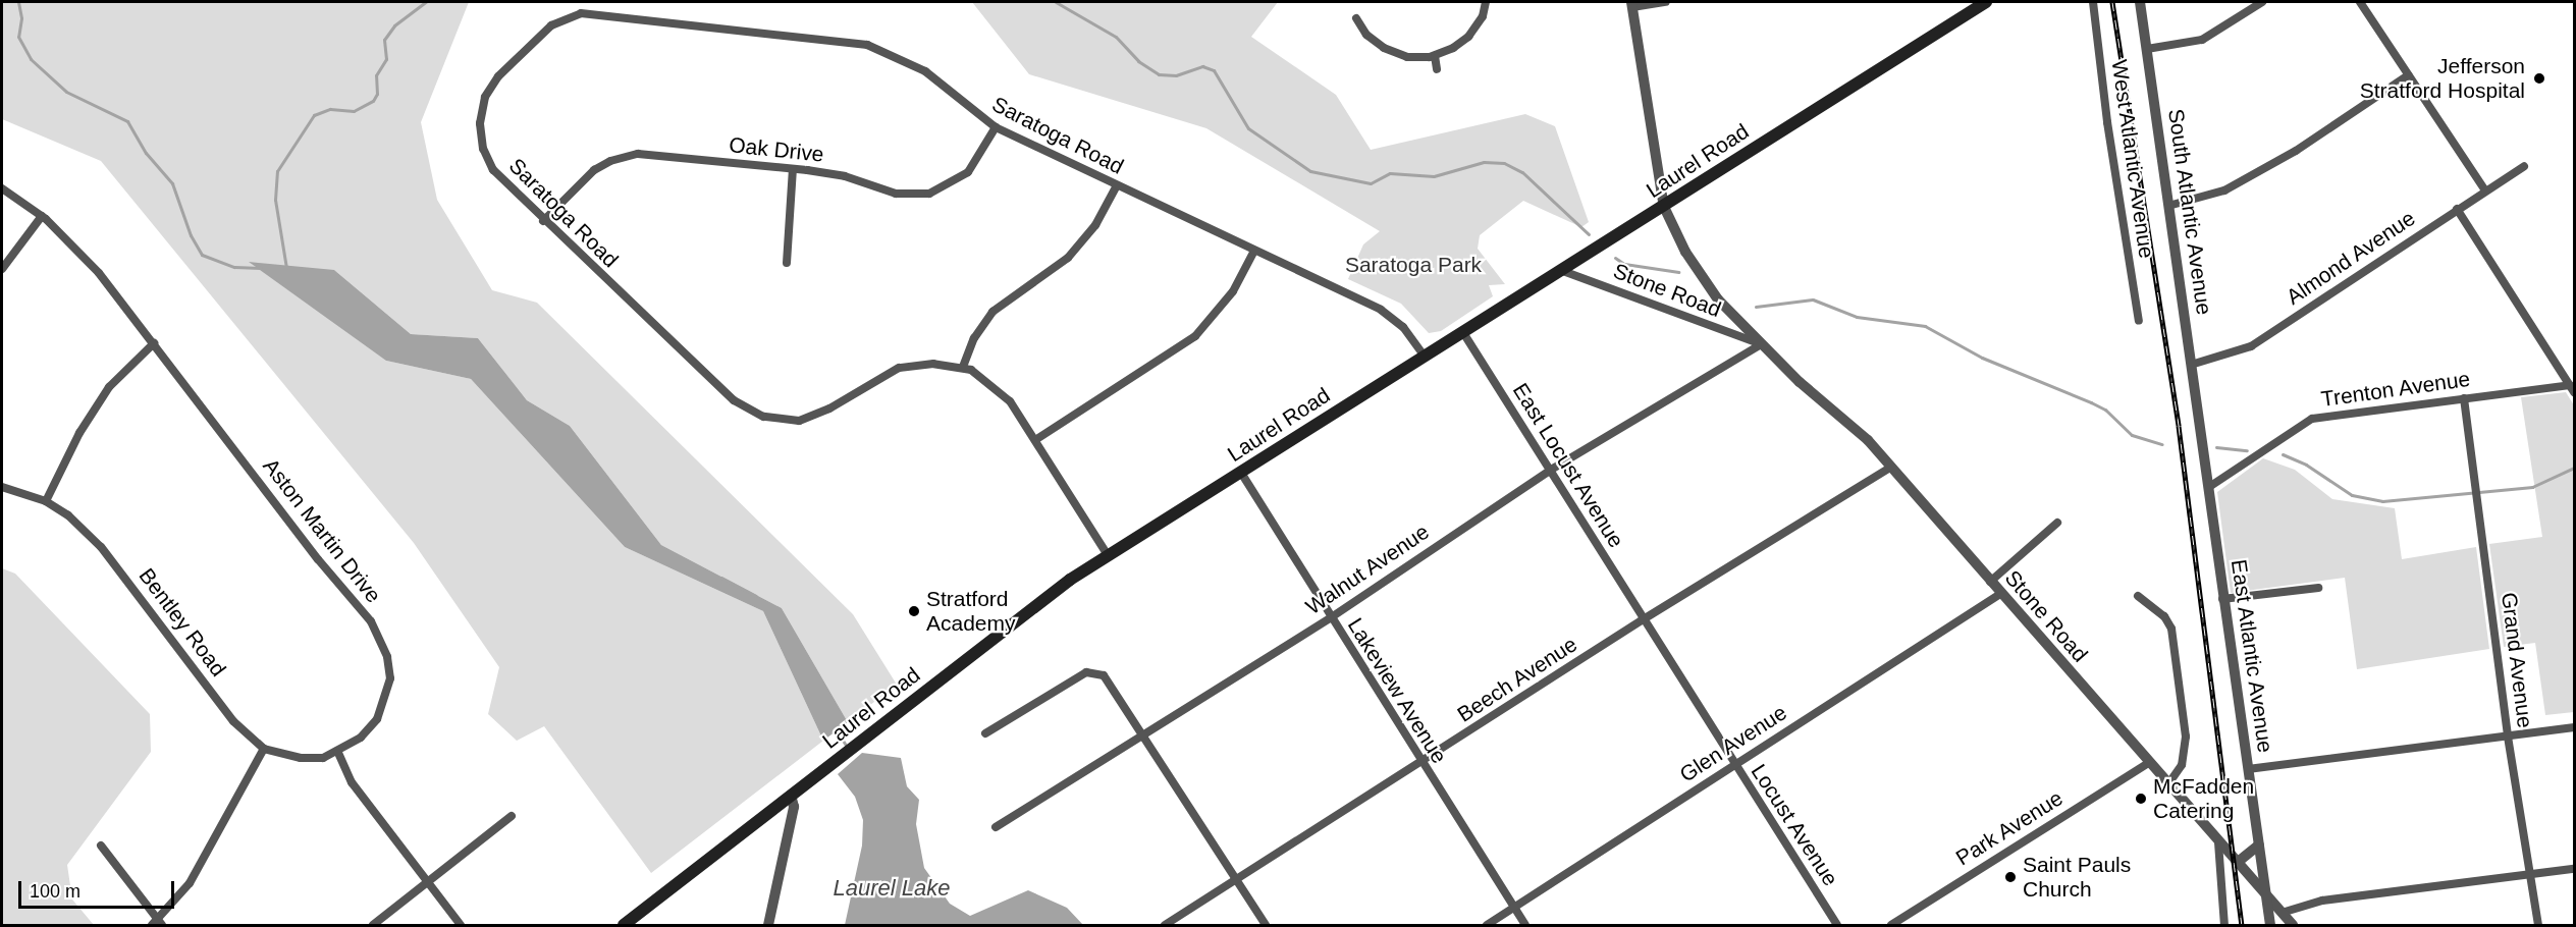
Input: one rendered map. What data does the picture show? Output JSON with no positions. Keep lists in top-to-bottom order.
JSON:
{
  "streets": {
    "main road": ["Laurel Road"],
    "street": [
      "Saratoga Road",
      "Oak Drive",
      "West Atlantic Avenue",
      "South Atlantic Avenue",
      "Almond Avenue",
      "Stone Road",
      "Trenton Avenue",
      "East Locust Avenue",
      "Aston Martin Drive",
      "Walnut Avenue",
      "Bentley Road",
      "East Atlantic Avenue",
      "Grand Avenue",
      "Beech Avenue",
      "Lakeview Avenue",
      "Glen Avenue",
      "Locust Avenue",
      "Park Avenue"
    ]
  },
  "crossings": [
    ["Saratoga Road", "Oak Drive"],
    ["Saratoga Road", "Laurel Road"],
    ["Laurel Road", "Stone Road"],
    ["Laurel Road", "East Locust Avenue"],
    ["Laurel Road", "Lakeview Avenue"],
    ["South Atlantic Avenue", "Almond Avenue"],
    ["South Atlantic Avenue", "East Atlantic Avenue"],
    ["Stone Road", "Walnut Avenue"],
    ["Stone Road", "East Atlantic Avenue"],
    ["Stone Road", "Beech Avenue"],
    ["Stone Road", "Glen Avenue"],
    ["Stone Road", "Park Avenue"],
    ["Trenton Avenue", "East Atlantic Avenue"],
    ["Trenton Avenue", "Grand Avenue"],
    ["East Locust Avenue", "Walnut Avenue"],
    ["East Locust Avenue", "Beech Avenue"],
    ["East Locust Avenue", "Locust Avenue"],
    ["Aston Martin Drive", "Bentley Road"],
    ["Walnut Avenue", "Lakeview Avenue"],
    ["Beech Avenue", "Lakeview Avenue"],
    ["Beech Avenue", "Locust Avenue"],
    ["Lakeview Avenue", "Glen Avenue"],
    ["Glen Avenue", "Locust Avenue"]
  ],
  "water": ["Laurel Lake"],
  "parks": ["Saratoga Park"],
  "places": [
    "Jefferson Stratford Hospital",
    "Stratford Academy",
    "McFadden Catering",
    "Saint Pauls Church"
  ],
  "scale_bar": "100 m"
}
